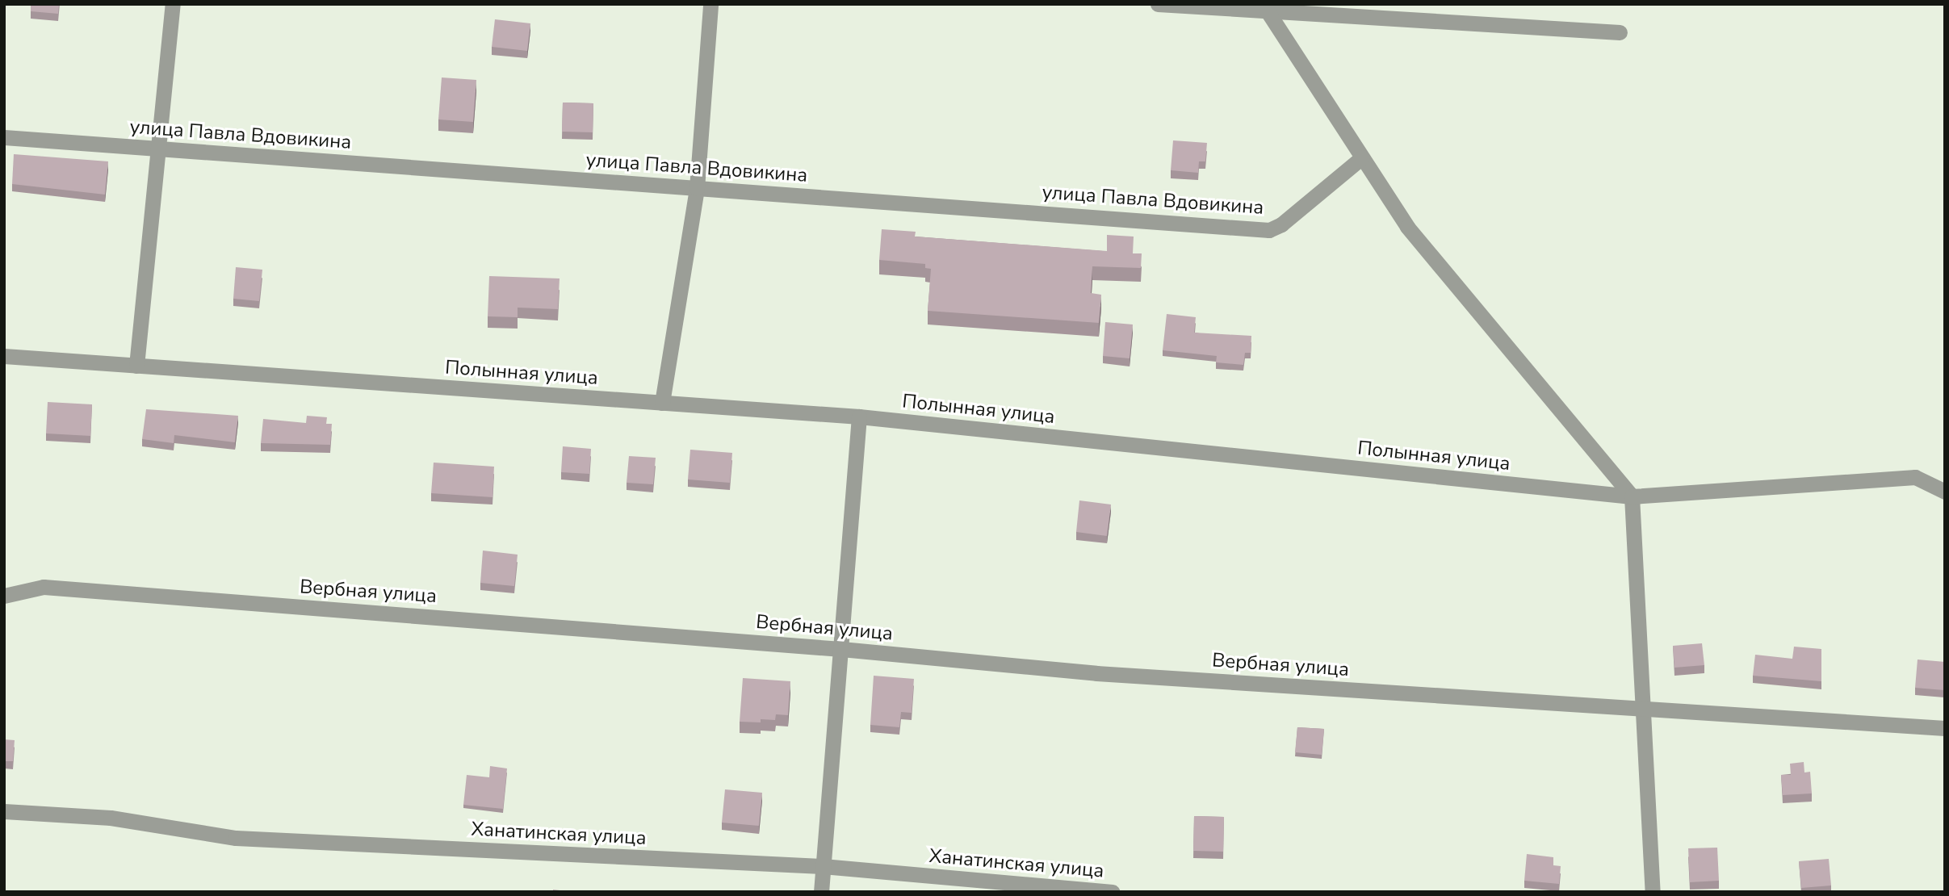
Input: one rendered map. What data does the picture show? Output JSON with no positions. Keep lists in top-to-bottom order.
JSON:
{
  "streets": {
    "street": [
      "улица Павла Вдовикина",
      "Полынная улица",
      "Вербная улица",
      "Ханатинская улица"
    ]
  }
}
